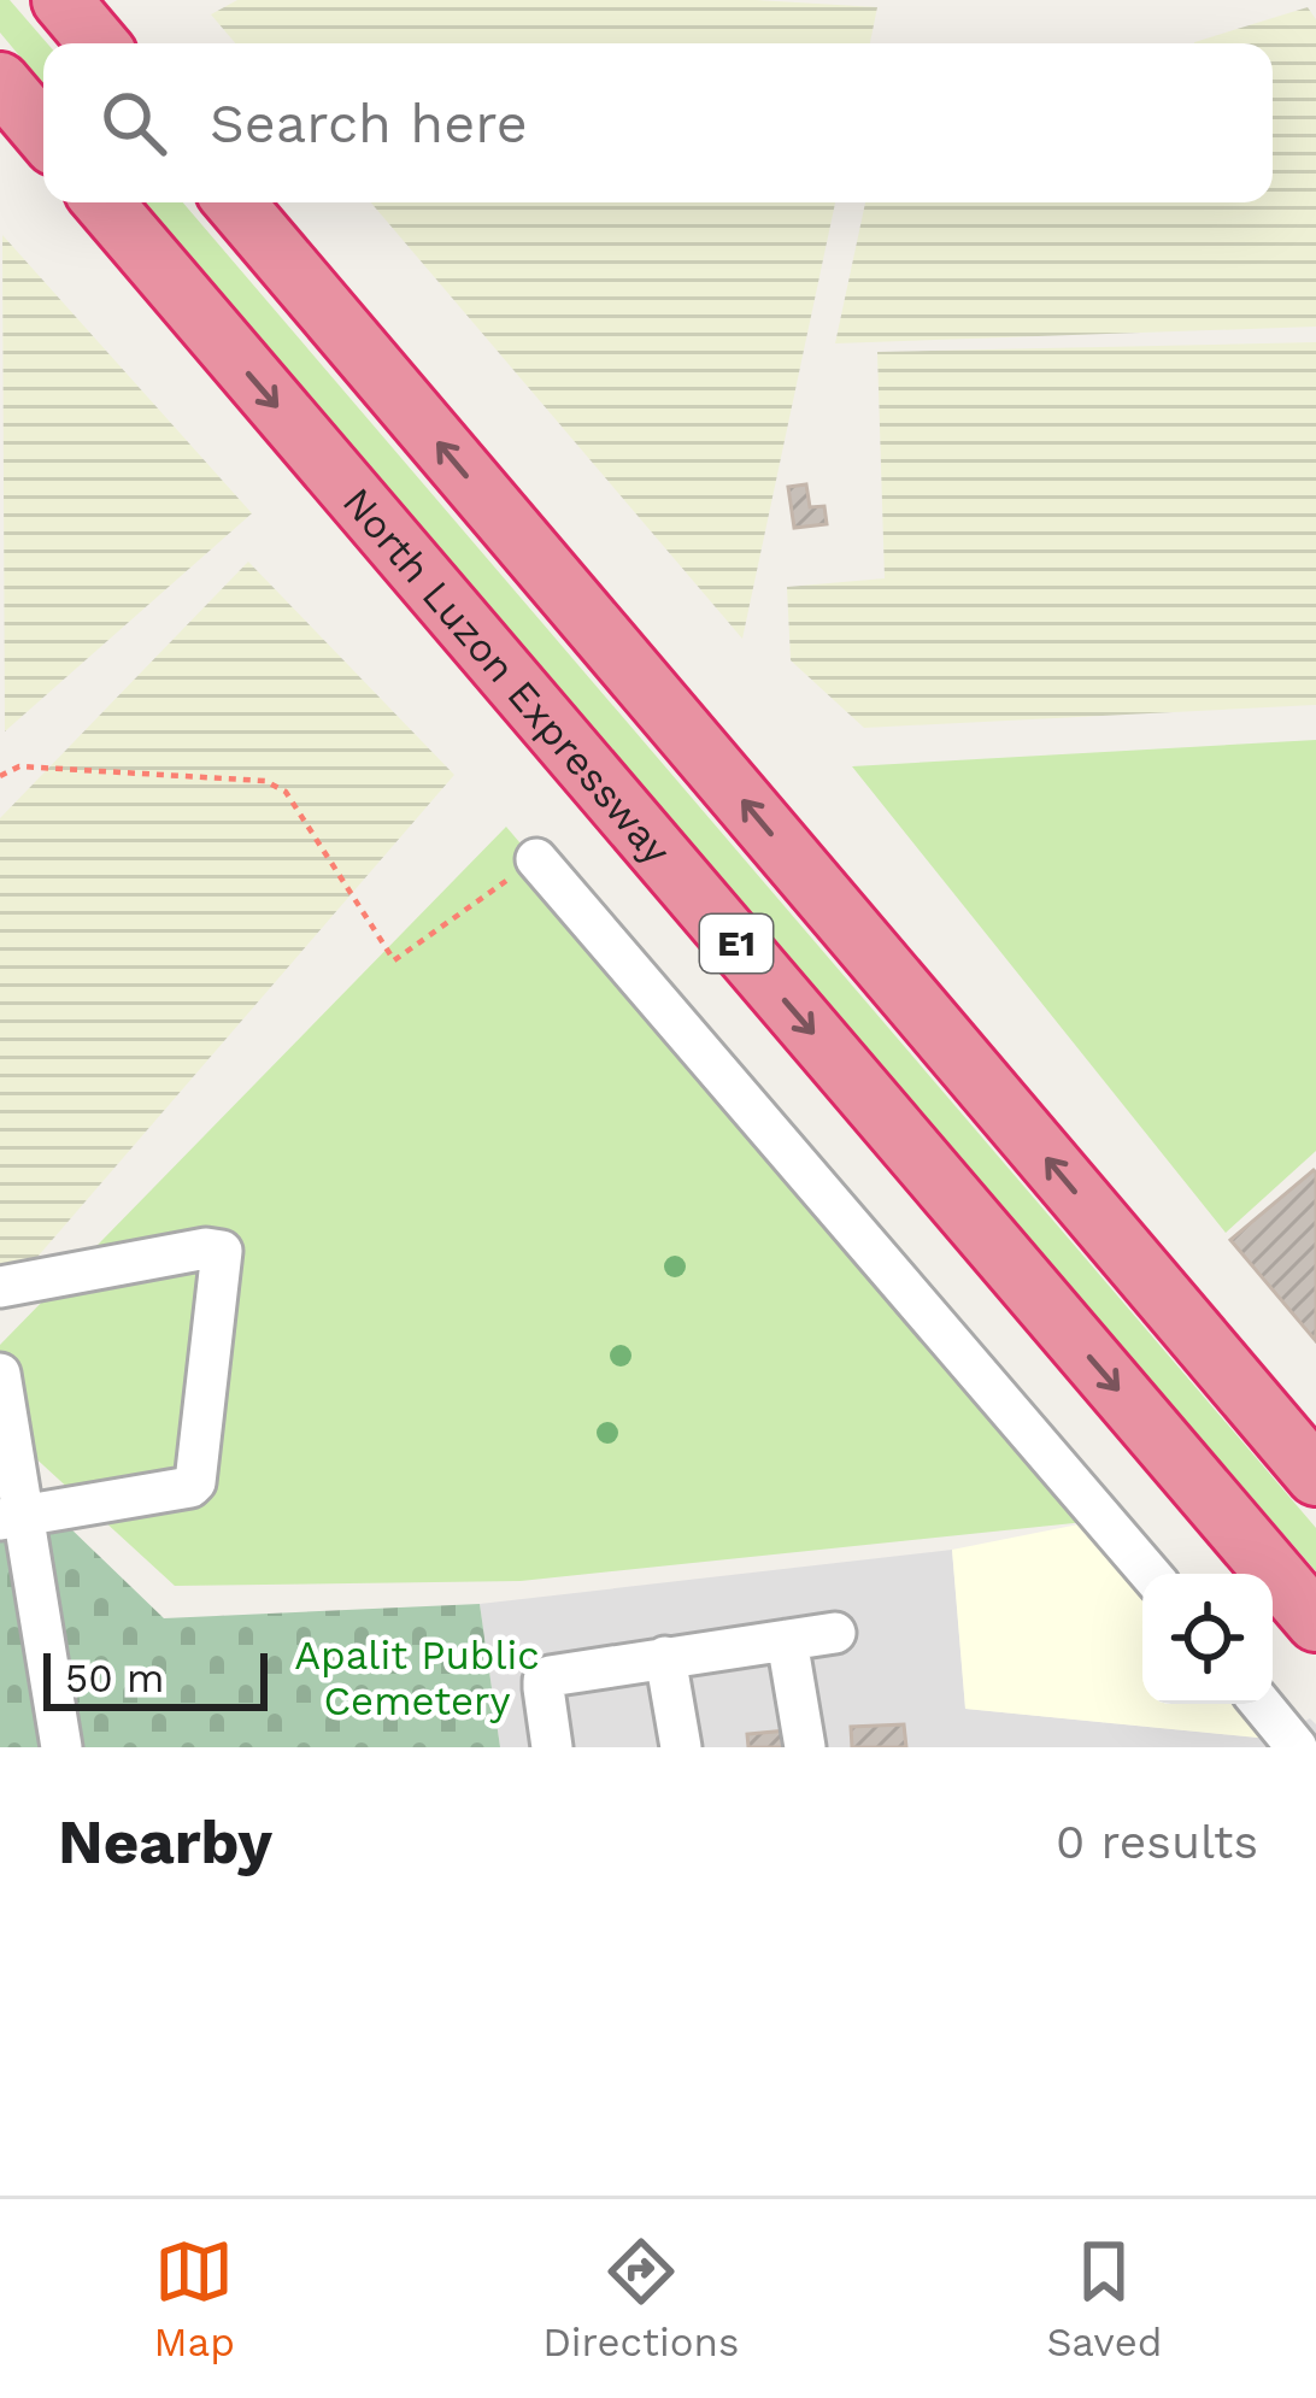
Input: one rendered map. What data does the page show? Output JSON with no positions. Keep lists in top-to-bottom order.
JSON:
{
  "streets": {
    "highway": ["North Luzon Expressway", "E1"]
  },
  "parks": ["Apalit Public Cemetery"],
  "scale_bar": "50 m",
  "page": {
    "search": "Search here",
    "scale": "50 m",
    "heading": ["Nearby", "0 results"],
    "nav": ["Map", "Directions", "Saved"]
  }
}
